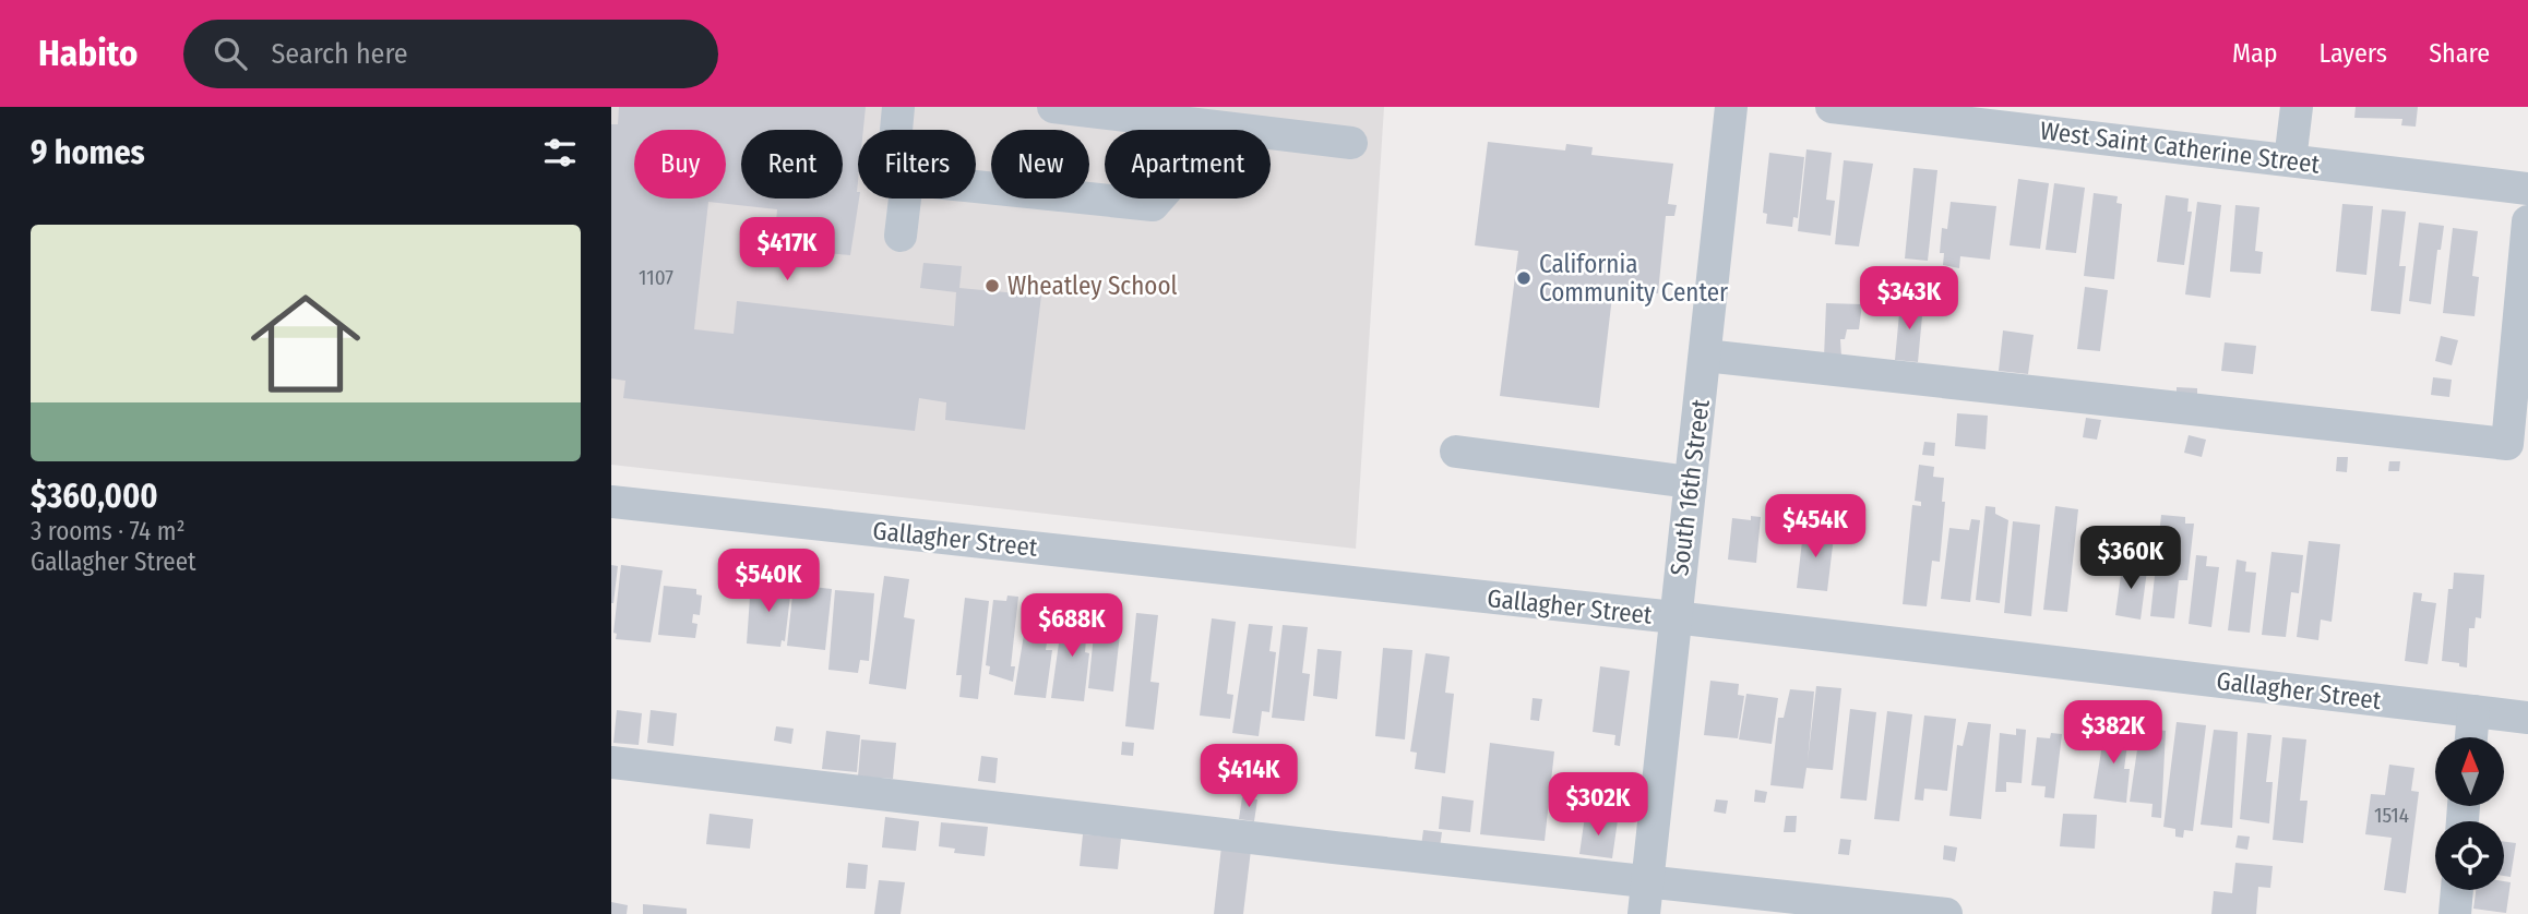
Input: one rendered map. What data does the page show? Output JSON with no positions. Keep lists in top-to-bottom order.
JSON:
{
  "streets": {
    "street": ["West Saint Catherine Street", "South 16th Street", "Gallagher Street"]
  },
  "crossings": [
    ["South 16th Street", "Gallagher Street"]
  ],
  "places": ["California Community Center", "Wheatley School"],
  "house_numbers": ["1107", "1514"],
  "north": "top",
  "page": {
    "header": "Habito",
    "search": "Search here",
    "nav": ["Map", "Layers", "Share"],
    "heading": "9 homes",
    "chip": [
      "Buy",
      "Rent",
      "Filters",
      "New",
      "Apartment"
    ],
    "list": [
      {
        "name": "$360,000",
        "note": "3 rooms · 74 m² · Gallagher Street"
      }
    ],
    "price": [
      "$417K",
      "$343K",
      "$454K",
      "$360K",
      "$540K",
      "$688K",
      "$382K",
      "$414K",
      "$302K"
    ]
  }
}
